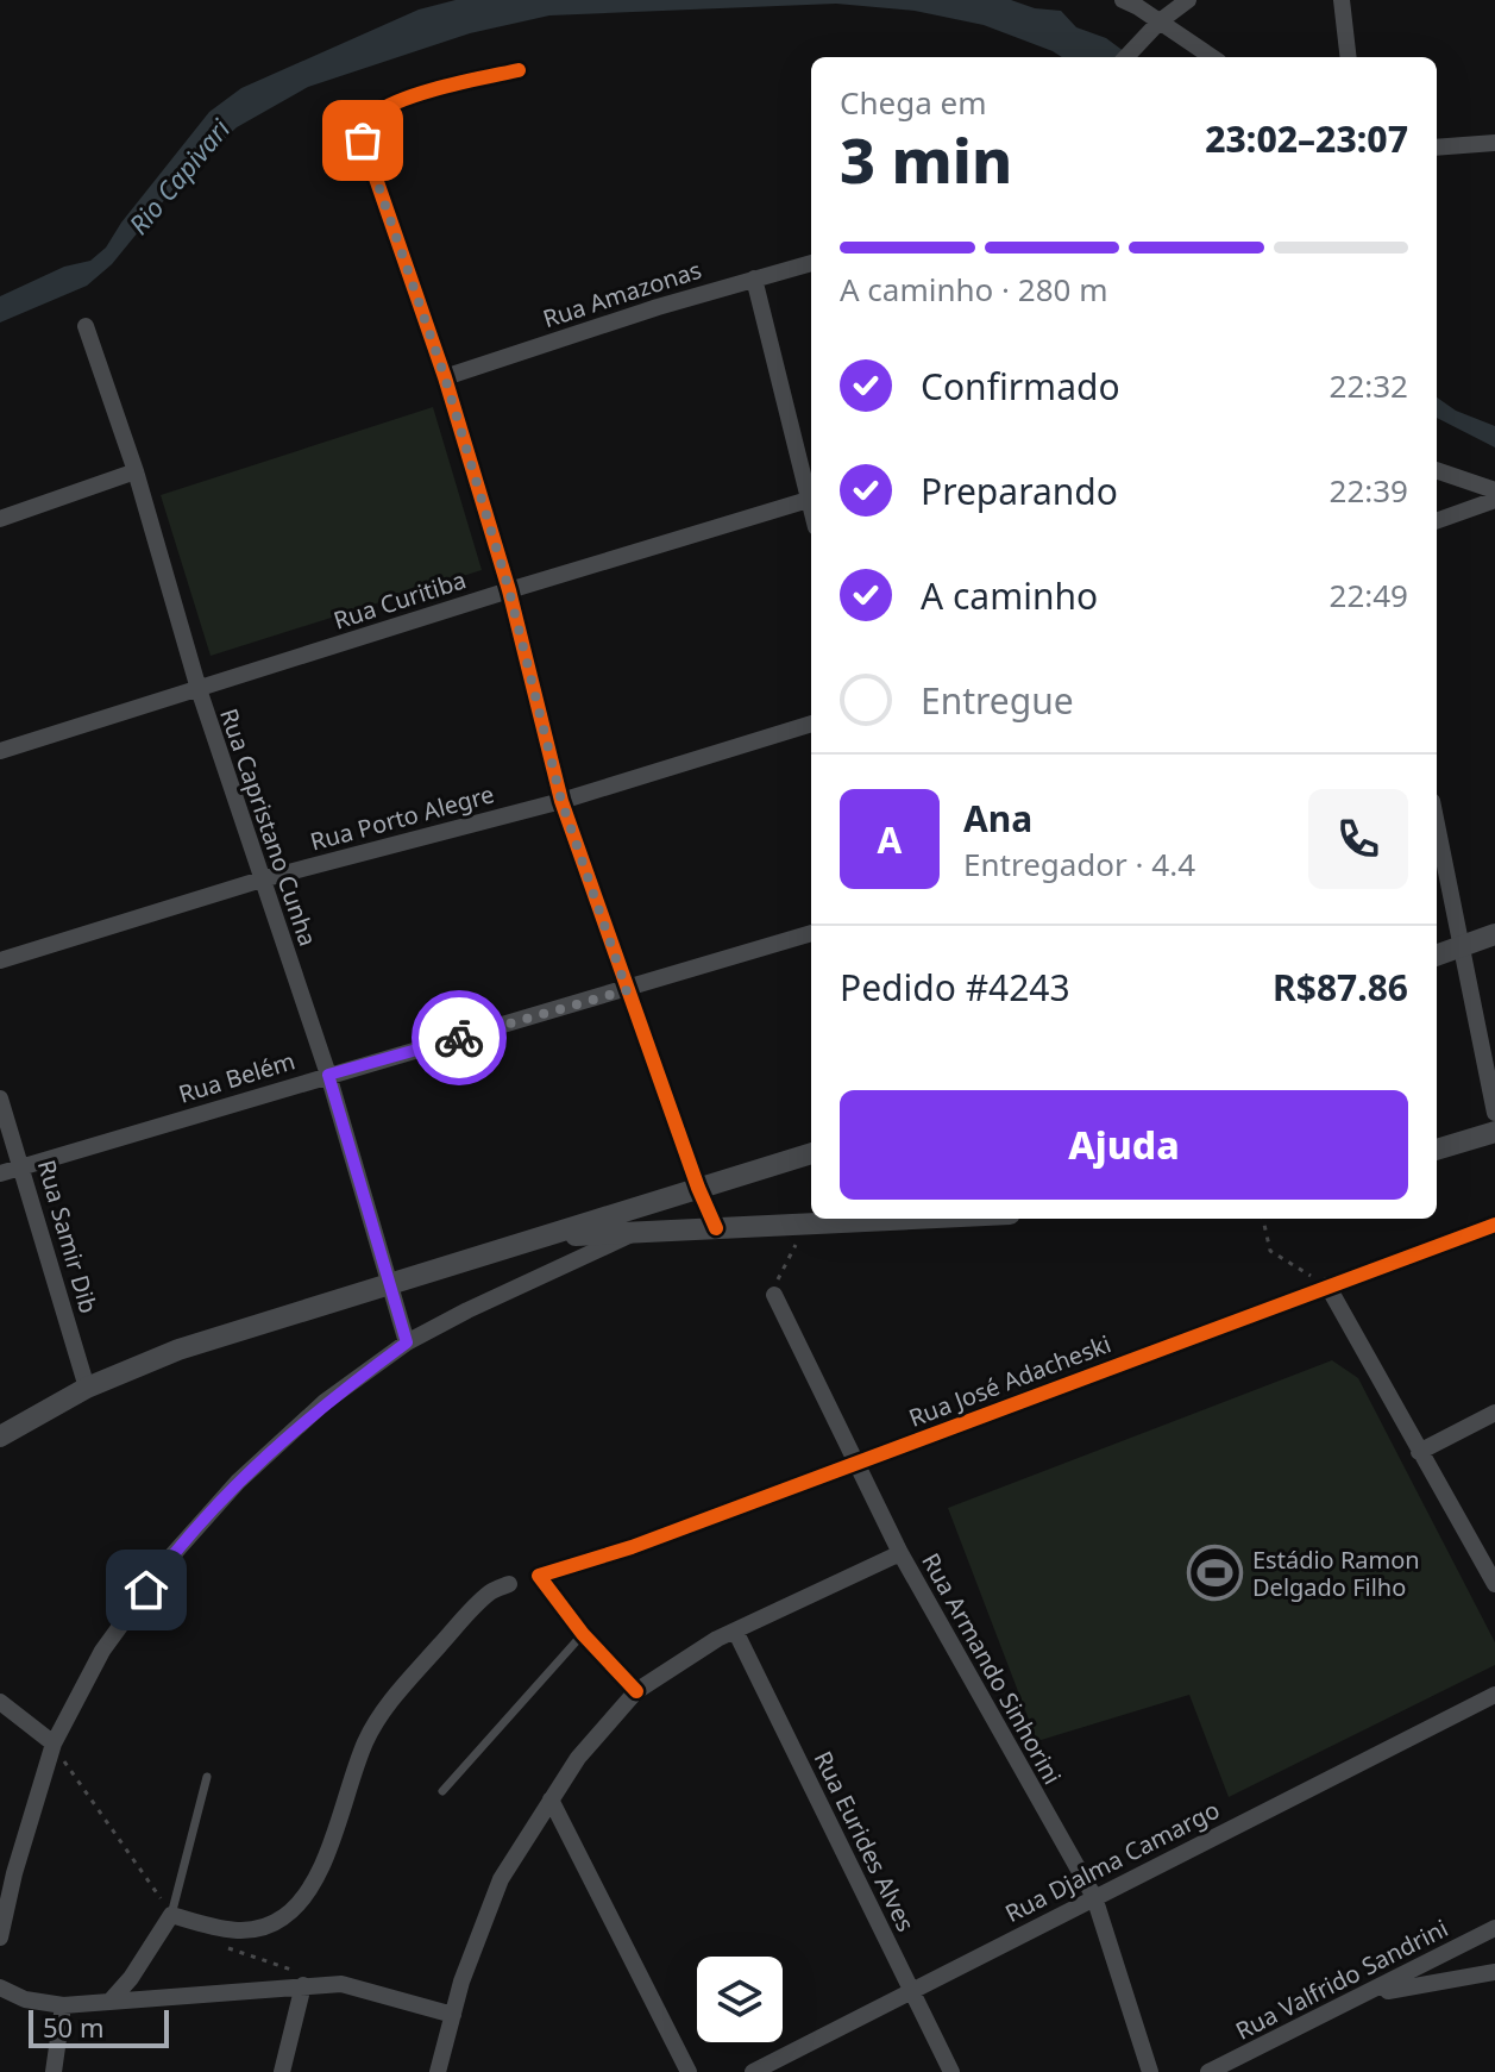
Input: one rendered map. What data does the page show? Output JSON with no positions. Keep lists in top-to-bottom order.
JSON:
{
  "streets": {
    "street": [
      "Rua Amazonas",
      "Rua Curitiba",
      "Rua Porto Alegre",
      "Rua Capristano Cunha",
      "Rua Belém",
      "Rua Samir Dib",
      "Rua José Adacheski",
      "Rua Armando Sinhorini",
      "Rua Eurides Alves",
      "Rua Djalma Camargo",
      "Rua Valfrido Sandrini"
    ]
  },
  "crossings": [
    ["Rua Curitiba", "Rua Capristano Cunha"],
    ["Rua Porto Alegre", "Rua Capristano Cunha"],
    ["Rua Capristano Cunha", "Rua Belém"],
    ["Rua Belém", "Rua Samir Dib"],
    ["Rua José Adacheski", "Rua Armando Sinhorini"],
    ["Rua Armando Sinhorini", "Rua Djalma Camargo"],
    ["Rua Eurides Alves", "Rua Djalma Camargo"]
  ],
  "water": ["Rio Capivari"],
  "places": {
    "sports": ["Estádio Ramon Delgado Filho"]
  },
  "scale_bar": "50 m",
  "page": {
    "heading": ["3 min", "Chega em", "23:02–23:07"],
    "panel": [
      "Ana",
      "Entregador · 4.4",
      "Pedido #4243",
      "R$87.86"
    ],
    "bar": "A caminho · 280 m",
    "list": [
      ["Confirmado", "22:32"],
      ["Preparando", "22:39"],
      ["A caminho", "22:49"],
      "Entregue"
    ],
    "round": "A",
    "buttons": "Ajuda",
    "scale": "50 m"
  }
}
